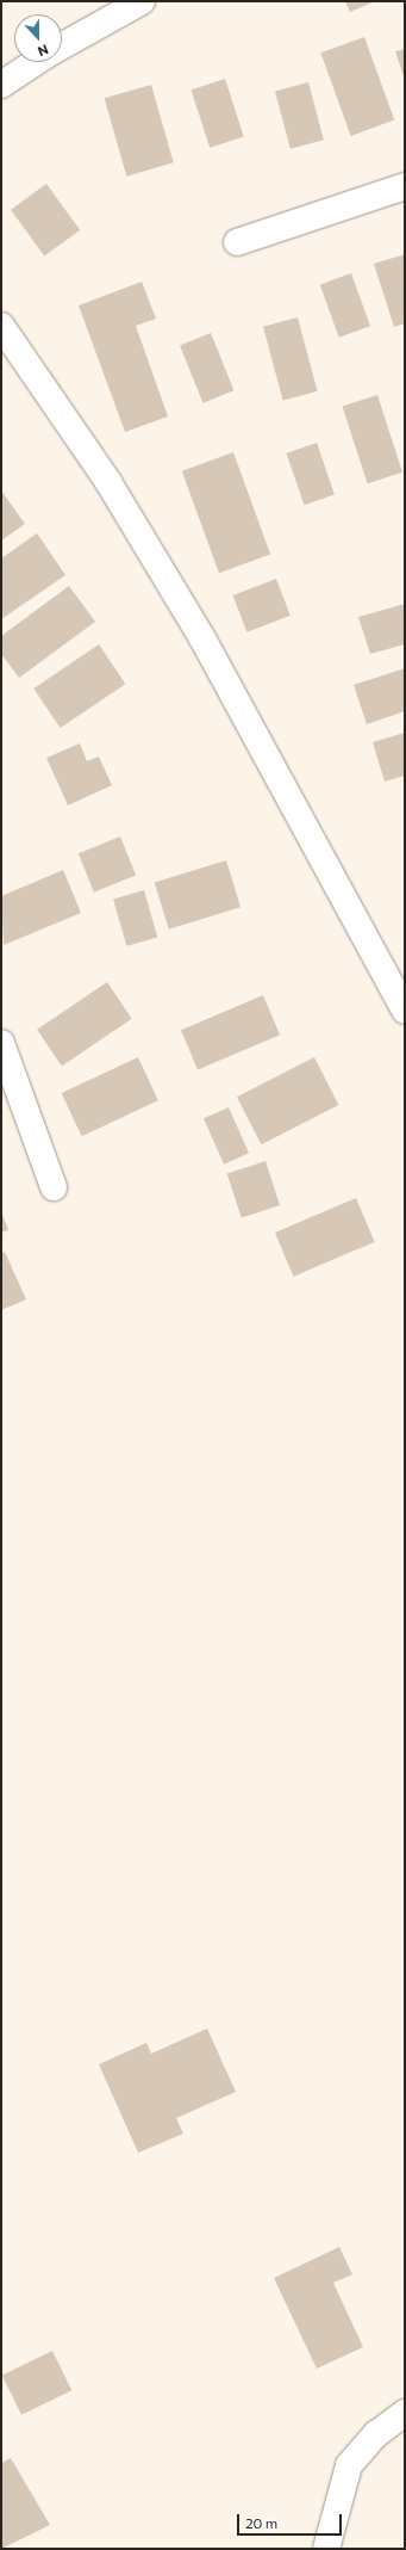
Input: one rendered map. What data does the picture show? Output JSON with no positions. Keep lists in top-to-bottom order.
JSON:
{
  "scale_bar": "20 m",
  "north": "bottom"
}
